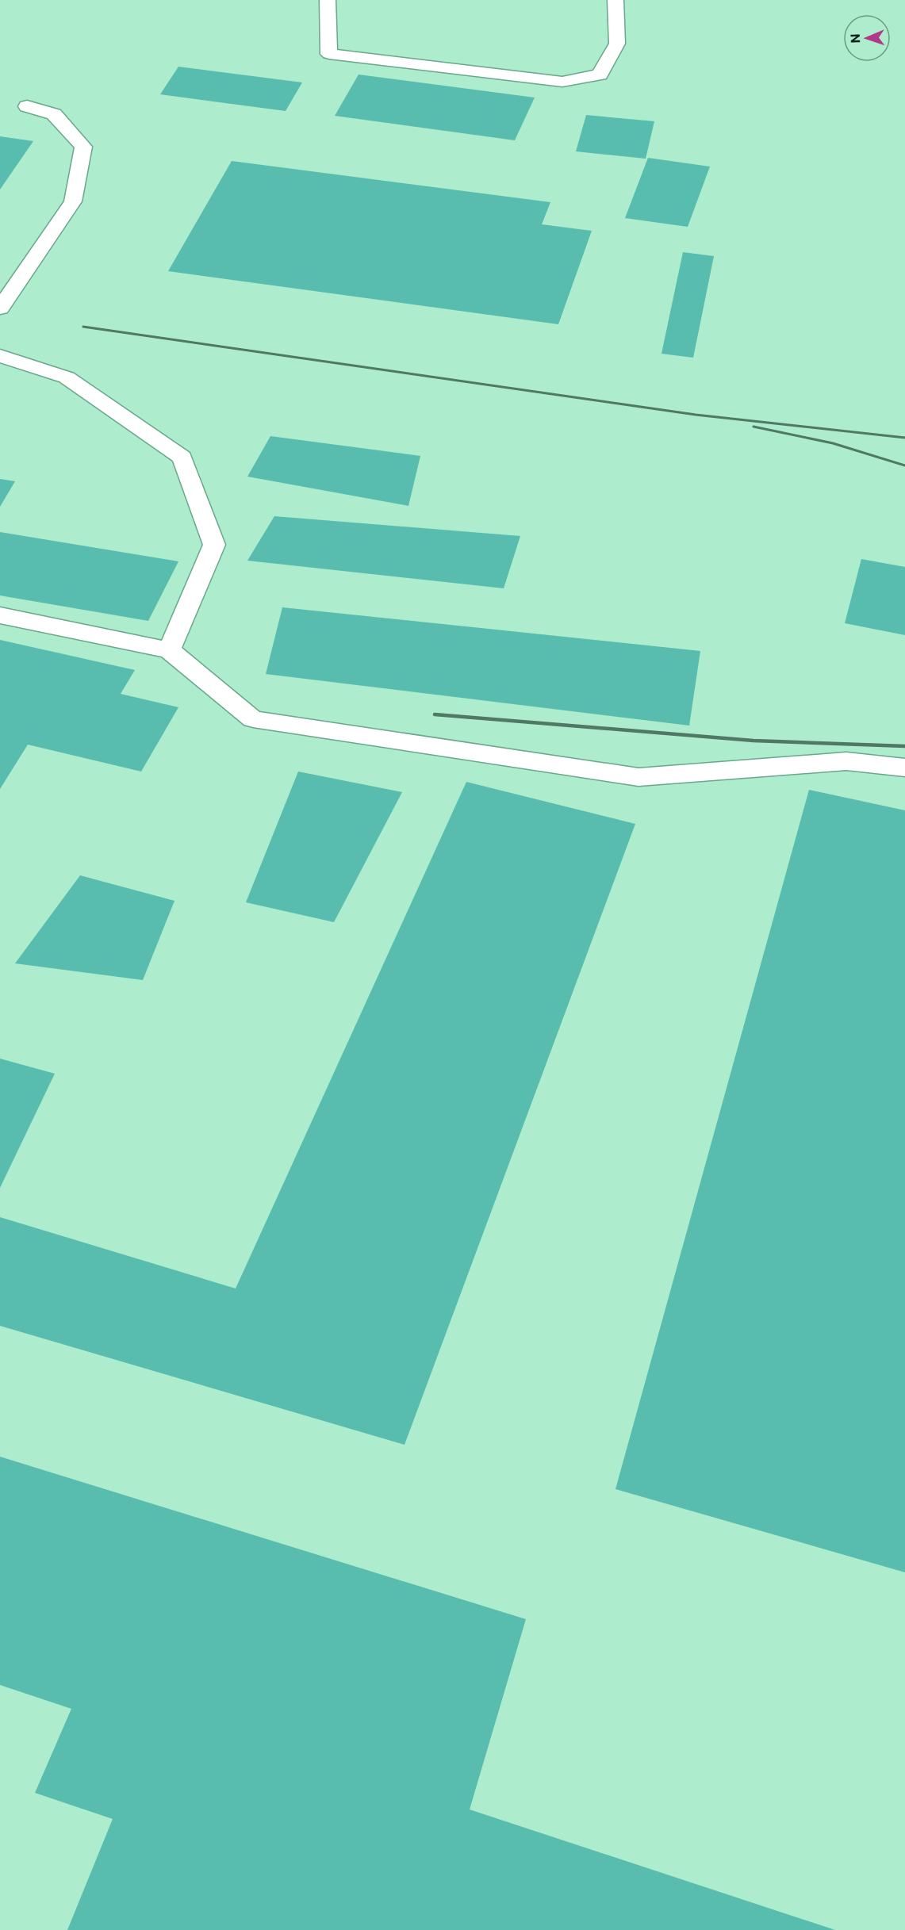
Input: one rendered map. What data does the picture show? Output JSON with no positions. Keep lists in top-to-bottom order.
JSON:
{
  "north": "left"
}
